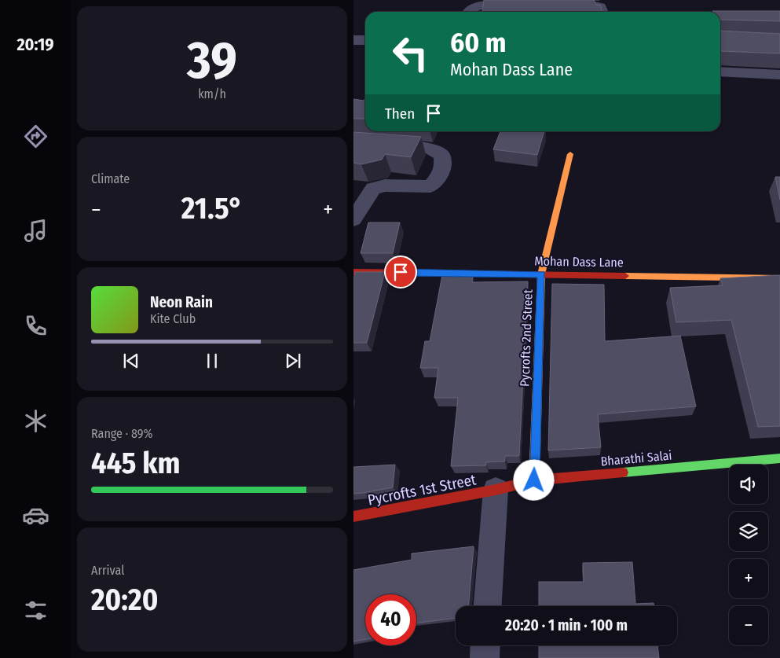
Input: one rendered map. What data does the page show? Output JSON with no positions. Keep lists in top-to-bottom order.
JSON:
{
  "streets": {
    "street": [
      "Mohan Dass Lane",
      "Pycrofts 2nd Street",
      "Bharathi Salai",
      "Pycrofts 1st Street"
    ]
  },
  "crossings": [
    ["Mohan Dass Lane", "Pycrofts 2nd Street"],
    ["Pycrofts 2nd Street", "Bharathi Salai"],
    ["Bharathi Salai", "Pycrofts 1st Street"]
  ],
  "page": {
    "tabs": "20:19",
    "tile": [
      ["39", "km/h"],
      "Climate",
      ["Range · 89%", "445 km"],
      ["Arrival", "20:20"]
    ],
    "turn": ["60 m", "Mohan Dass Lane"],
    "then": "Then",
    "heat": ["−", "21.5°", "+"],
    "song": ["Neon Rain", "Kite Club"],
    "map_buttons": ["+", "−"],
    "limit": "40",
    "trip": "20:20 · 1 min · 100 m"
  }
}
